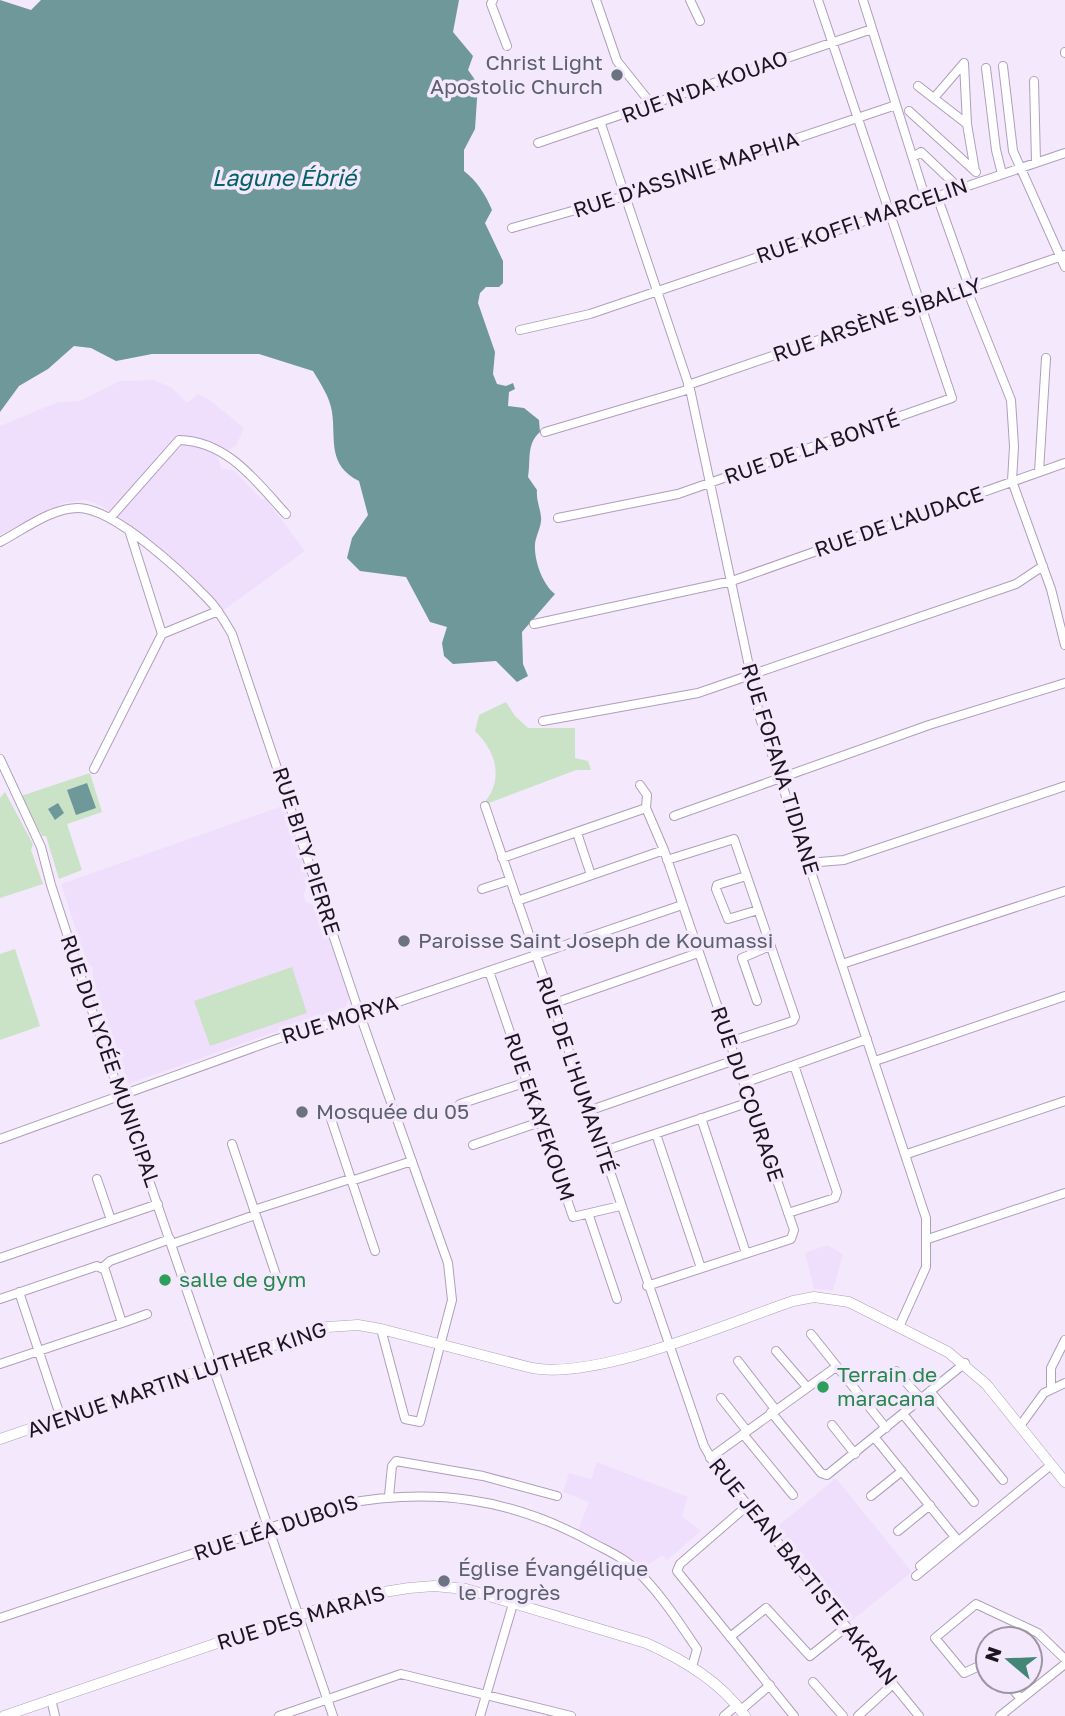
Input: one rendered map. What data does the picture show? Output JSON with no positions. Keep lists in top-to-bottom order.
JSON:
{
  "streets": {
    "street": [
      "RUE N'DA KOUAO",
      "RUE D'ASSINIE MAPHIA",
      "RUE KOFFI MARCELIN",
      "RUE ARSÈNE SIBALLY",
      "RUE DE LA BONTÉ",
      "RUE DE L'AUDACE",
      "RUE FOFANA TIDIANE",
      "RUE BITY PIERRE",
      "RUE MORYA",
      "RUE DU LYCÉE MUNICIPAL",
      "RUE DE L'HUMANITÉ",
      "RUE DU COURAGE",
      "RUE EKAYEKOUM",
      "AVENUE MARTIN LUTHER KING",
      "RUE LÉA DUBOIS",
      "RUE JEAN BAPTISTE AKRAN",
      "RUE DES MARAIS"
    ]
  },
  "crossings": [
    ["RUE N'DA KOUAO", "RUE FOFANA TIDIANE"],
    ["RUE D'ASSINIE MAPHIA", "RUE FOFANA TIDIANE"],
    ["RUE KOFFI MARCELIN", "RUE FOFANA TIDIANE"],
    ["RUE ARSÈNE SIBALLY", "RUE DE LA BONTÉ"],
    ["RUE ARSÈNE SIBALLY", "RUE FOFANA TIDIANE"],
    ["RUE DE LA BONTÉ", "RUE FOFANA TIDIANE"],
    ["RUE DE L'AUDACE", "RUE FOFANA TIDIANE"],
    ["RUE FOFANA TIDIANE", "AVENUE MARTIN LUTHER KING"],
    ["RUE BITY PIERRE", "RUE MORYA"],
    ["RUE BITY PIERRE", "AVENUE MARTIN LUTHER KING"],
    ["RUE MORYA", "RUE DU LYCÉE MUNICIPAL"],
    ["RUE MORYA", "RUE DE L'HUMANITÉ"],
    ["RUE MORYA", "RUE DU COURAGE"],
    ["RUE MORYA", "RUE EKAYEKOUM"],
    ["RUE DU LYCÉE MUNICIPAL", "AVENUE MARTIN LUTHER KING"],
    ["RUE DU LYCÉE MUNICIPAL", "RUE LÉA DUBOIS"],
    ["RUE DU LYCÉE MUNICIPAL", "RUE DES MARAIS"],
    ["RUE DE L'HUMANITÉ", "RUE DU COURAGE"],
    ["RUE DE L'HUMANITÉ", "RUE EKAYEKOUM"],
    ["RUE DE L'HUMANITÉ", "AVENUE MARTIN LUTHER KING"],
    ["RUE DE L'HUMANITÉ", "RUE JEAN BAPTISTE AKRAN"],
    ["AVENUE MARTIN LUTHER KING", "RUE JEAN BAPTISTE AKRAN"],
    ["RUE LÉA DUBOIS", "RUE DES MARAIS"]
  ],
  "water": ["Lagune Ébrié"],
  "places": [
    "Christ Light Apostolic Church",
    "Paroisse Saint Joseph de Koumassi",
    "Mosquée du 05",
    "salle de gym",
    "Terrain de maracana",
    "Église Évangélique le Progrès"
  ],
  "north": "left"
}
